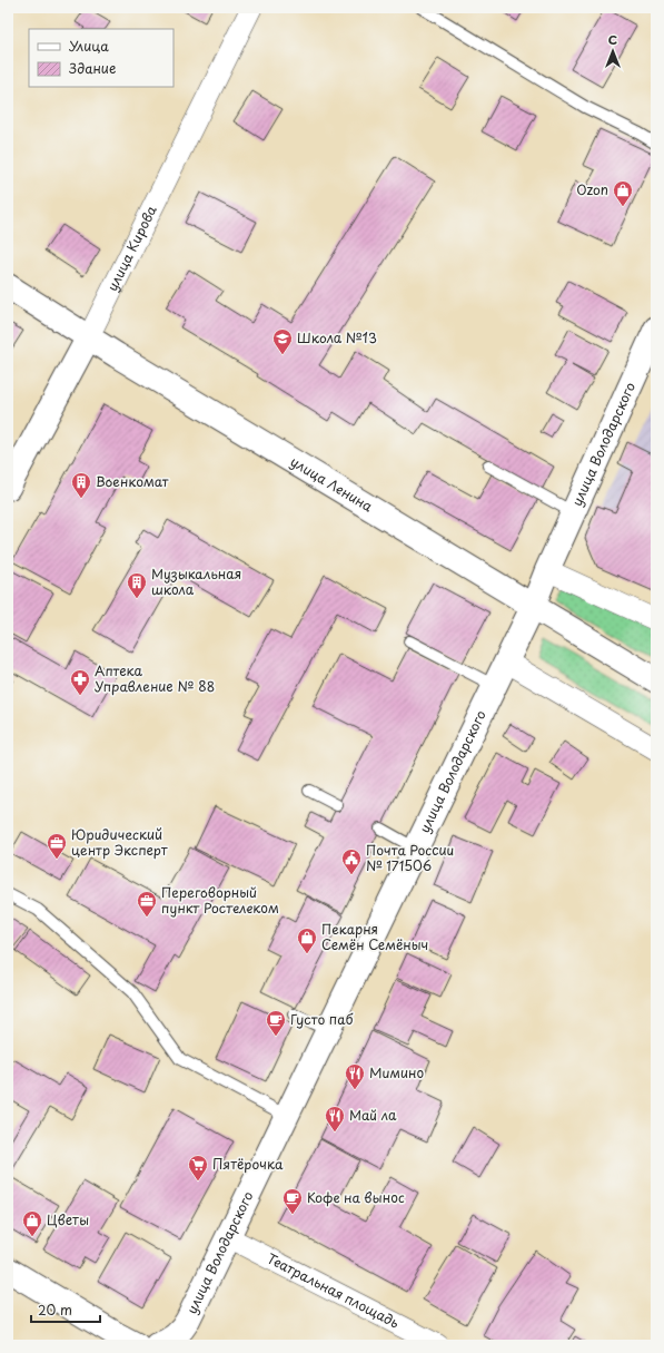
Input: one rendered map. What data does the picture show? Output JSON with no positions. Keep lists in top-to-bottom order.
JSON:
{
  "streets": {
    "main road": ["улица Кирова", "улица Володарского", "улица Ленина"],
    "street": ["Театральная площадь"]
  },
  "crossings": [
    ["улица Кирова", "улица Ленина"],
    ["улица Володарского", "улица Ленина"],
    ["улица Володарского", "Театральная площадь"]
  ],
  "places": {
    "shop": ["Ozon", "Пекарня Семён Семёныч", "Цветы"],
    "school or university": ["Школа №13"],
    "building": ["Военкомат", "Музыкальная школа"],
    "pharmacy": ["Аптека Управление № 88"],
    "office": ["Юридический центр Эксперт", "Переговорный пункт Ростелеком"],
    "public building": ["Почта России № 171506"],
    "cafe": ["Густо паб", "Кофе на вынос"],
    "restaurant": ["Мимино", "Май ла"],
    "supermarket": ["Пятёрочка"]
  },
  "legend": ["Улица", "Здание"],
  "scale_bar": "20 m",
  "north": "top"
}
